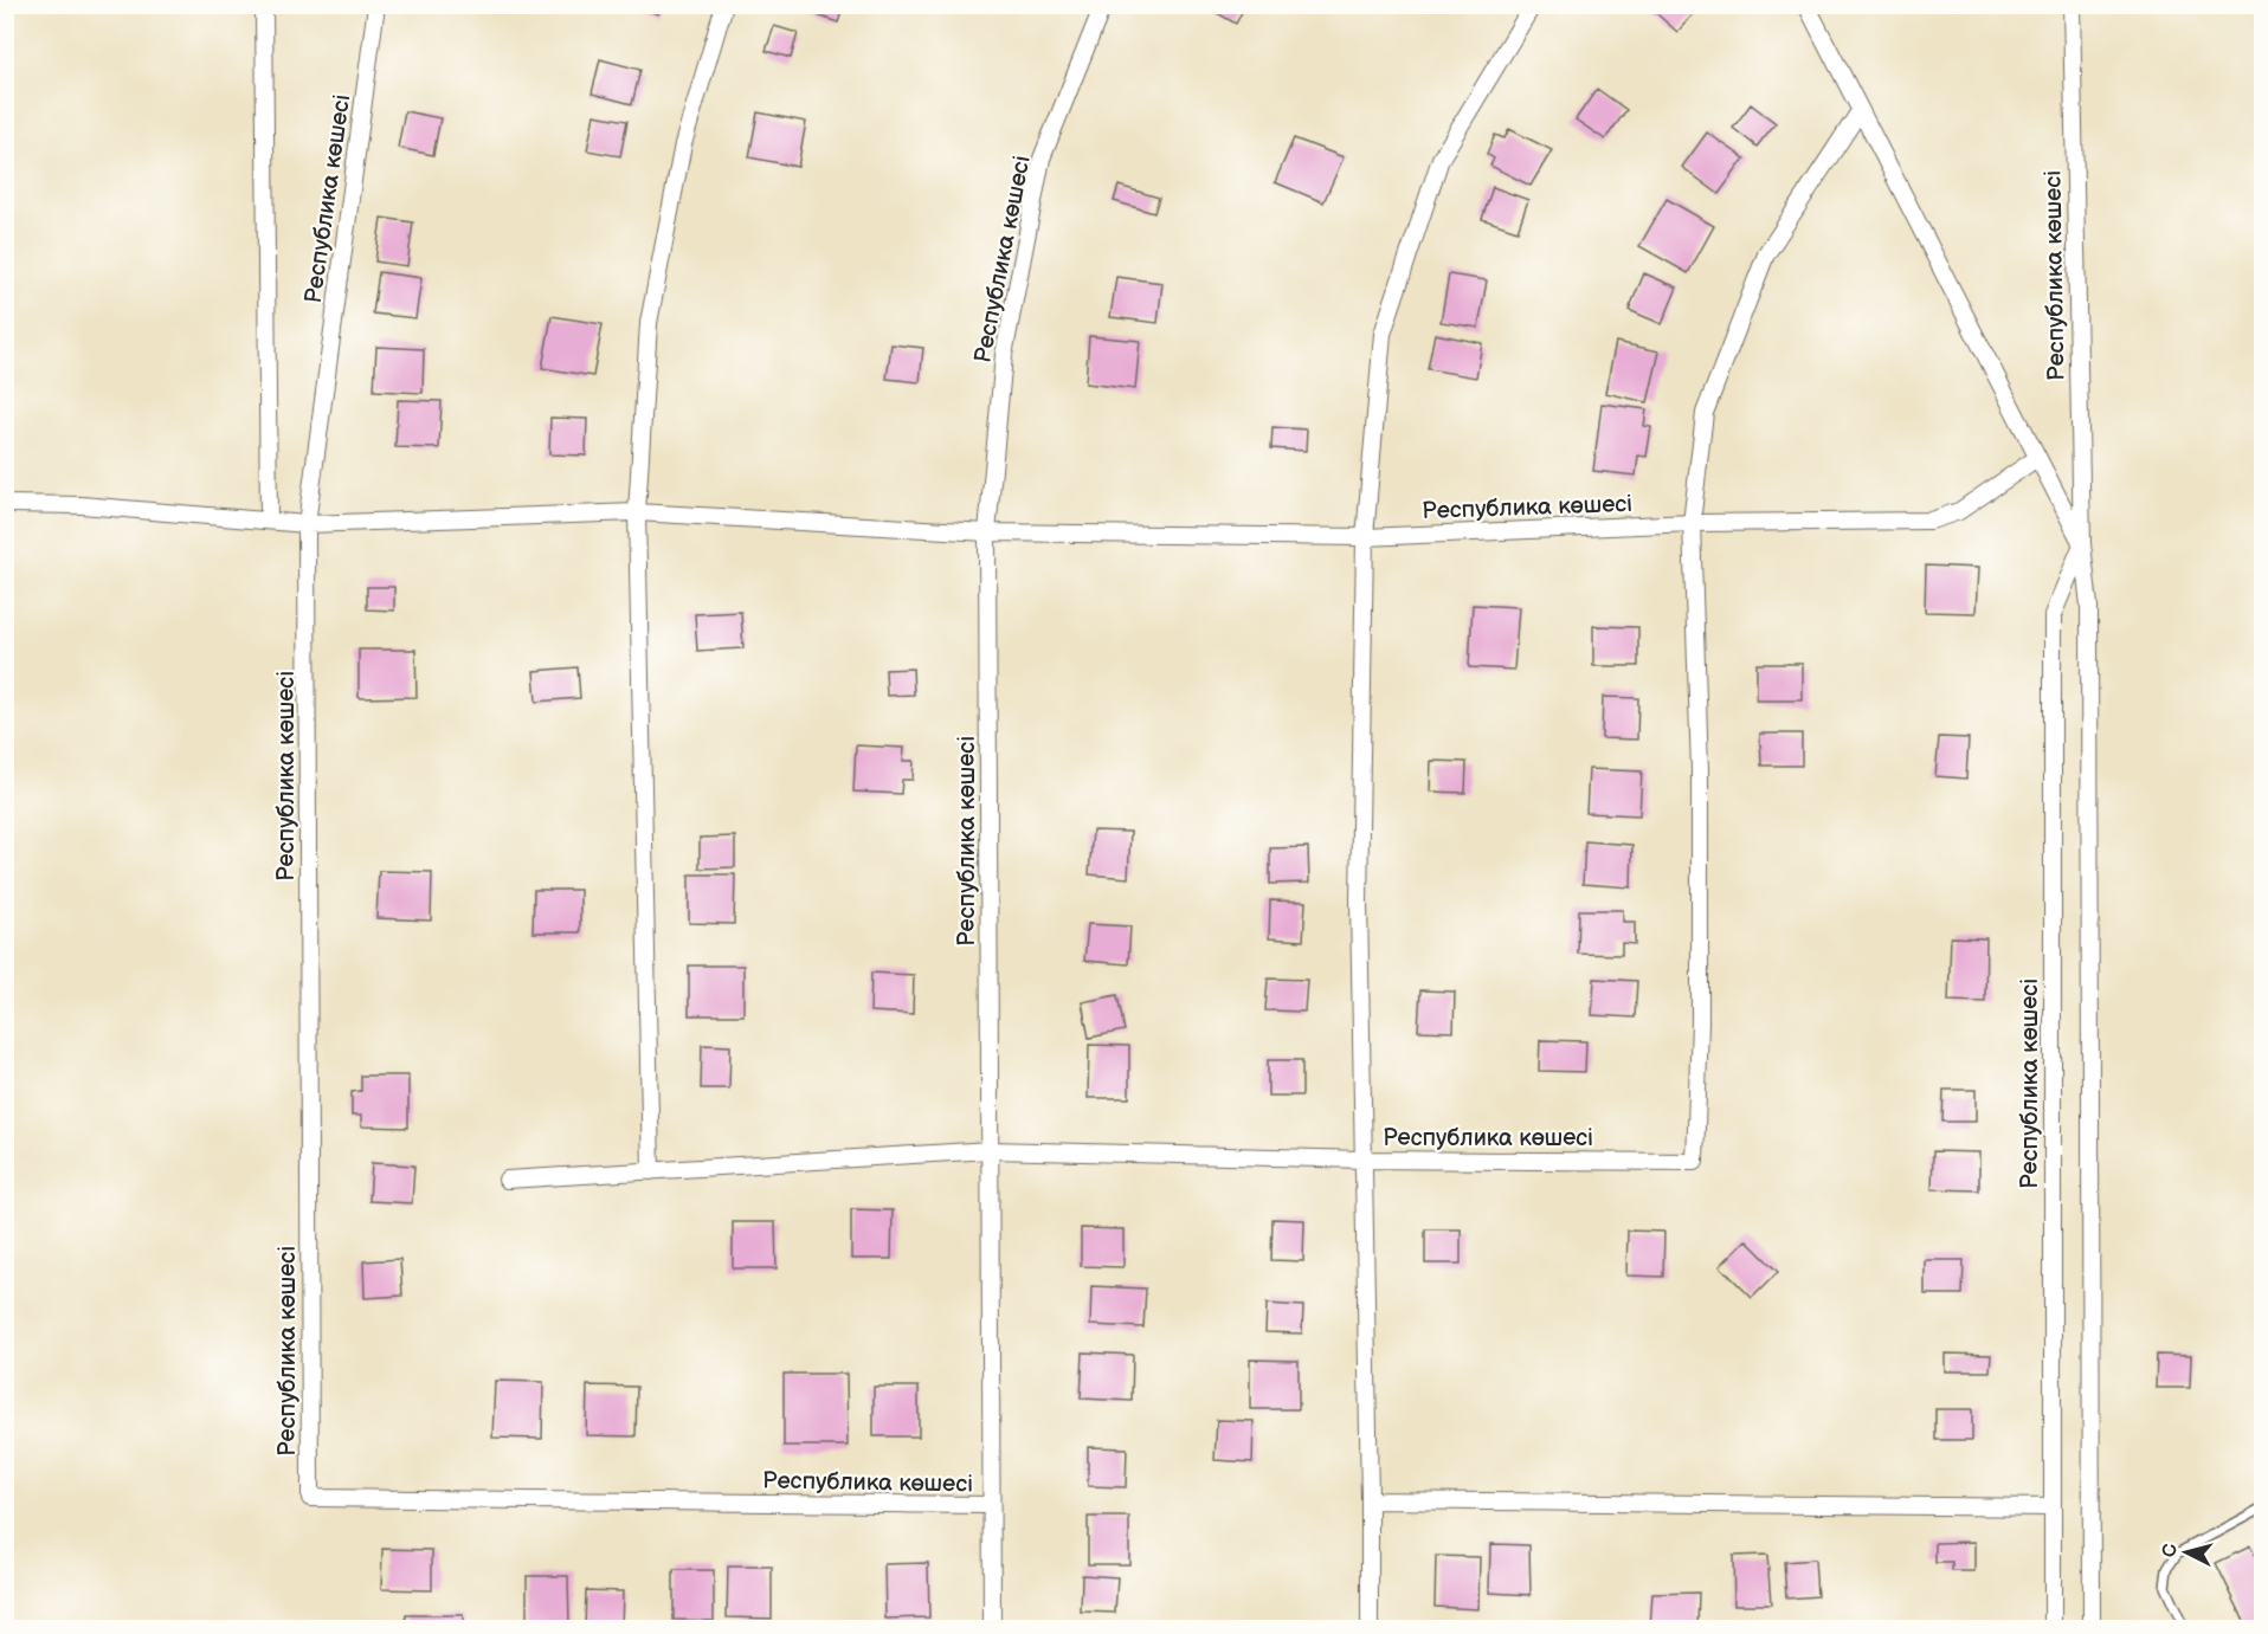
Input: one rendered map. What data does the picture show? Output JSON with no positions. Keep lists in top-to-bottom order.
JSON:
{
  "streets": {
    "street": ["Республика көшесі"]
  },
  "north": "left"
}
